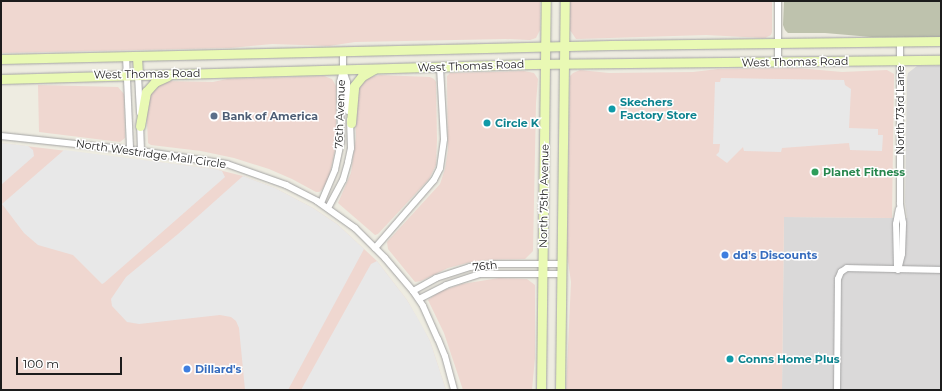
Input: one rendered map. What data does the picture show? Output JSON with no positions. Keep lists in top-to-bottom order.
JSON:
{
  "streets": {
    "main road": ["West Thomas Road", "North 75th Avenue"],
    "street": [
      "North 73rd Lane",
      "76th Avenue",
      "North Westridge Mall Circle",
      "76th"
    ]
  },
  "crossings": [
    ["West Thomas Road", "North 73rd Lane"],
    ["West Thomas Road", "76th Avenue"],
    ["West Thomas Road", "North 75th Avenue"],
    ["76th Avenue", "North Westridge Mall Circle"],
    ["North Westridge Mall Circle", "76th"],
    ["North 75th Avenue", "76th"]
  ],
  "places": [
    "Skechers Factory Store",
    "Bank of America",
    "Circle K",
    "Planet Fitness",
    "dd's Discounts",
    "Conns Home Plus",
    "Dillard's"
  ],
  "scale_bar": "100 m"
}
